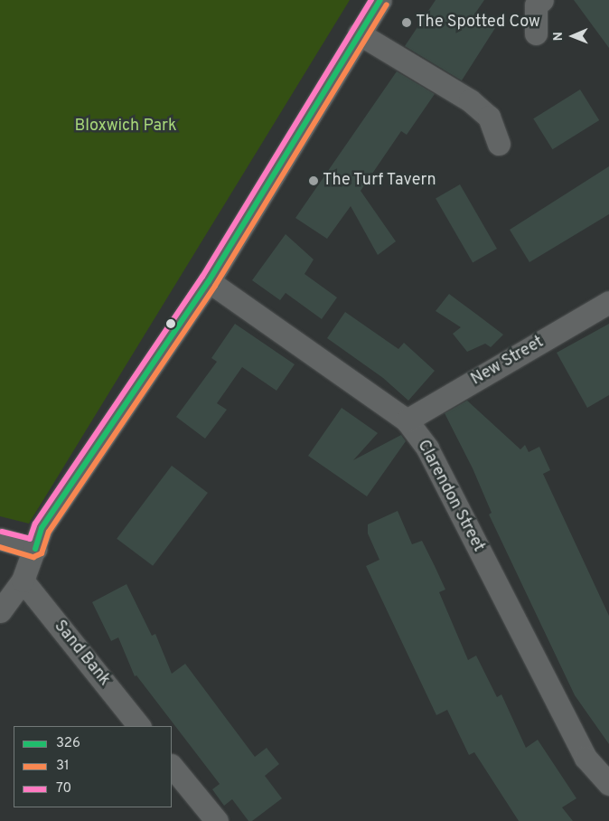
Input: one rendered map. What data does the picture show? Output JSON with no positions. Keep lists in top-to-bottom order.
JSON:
{
  "streets": {
    "street": ["New Street", "Clarendon Street", "Sand Bank"]
  },
  "crossings": [
    ["New Street", "Clarendon Street"]
  ],
  "parks": ["Bloxwich Park"],
  "places": ["The Spotted Cow", "The Turf Tavern"],
  "lines": ["transit line 326", "transit line 70", "transit line 31"],
  "legend": ["326", "31", "70"],
  "north": "left"
}
